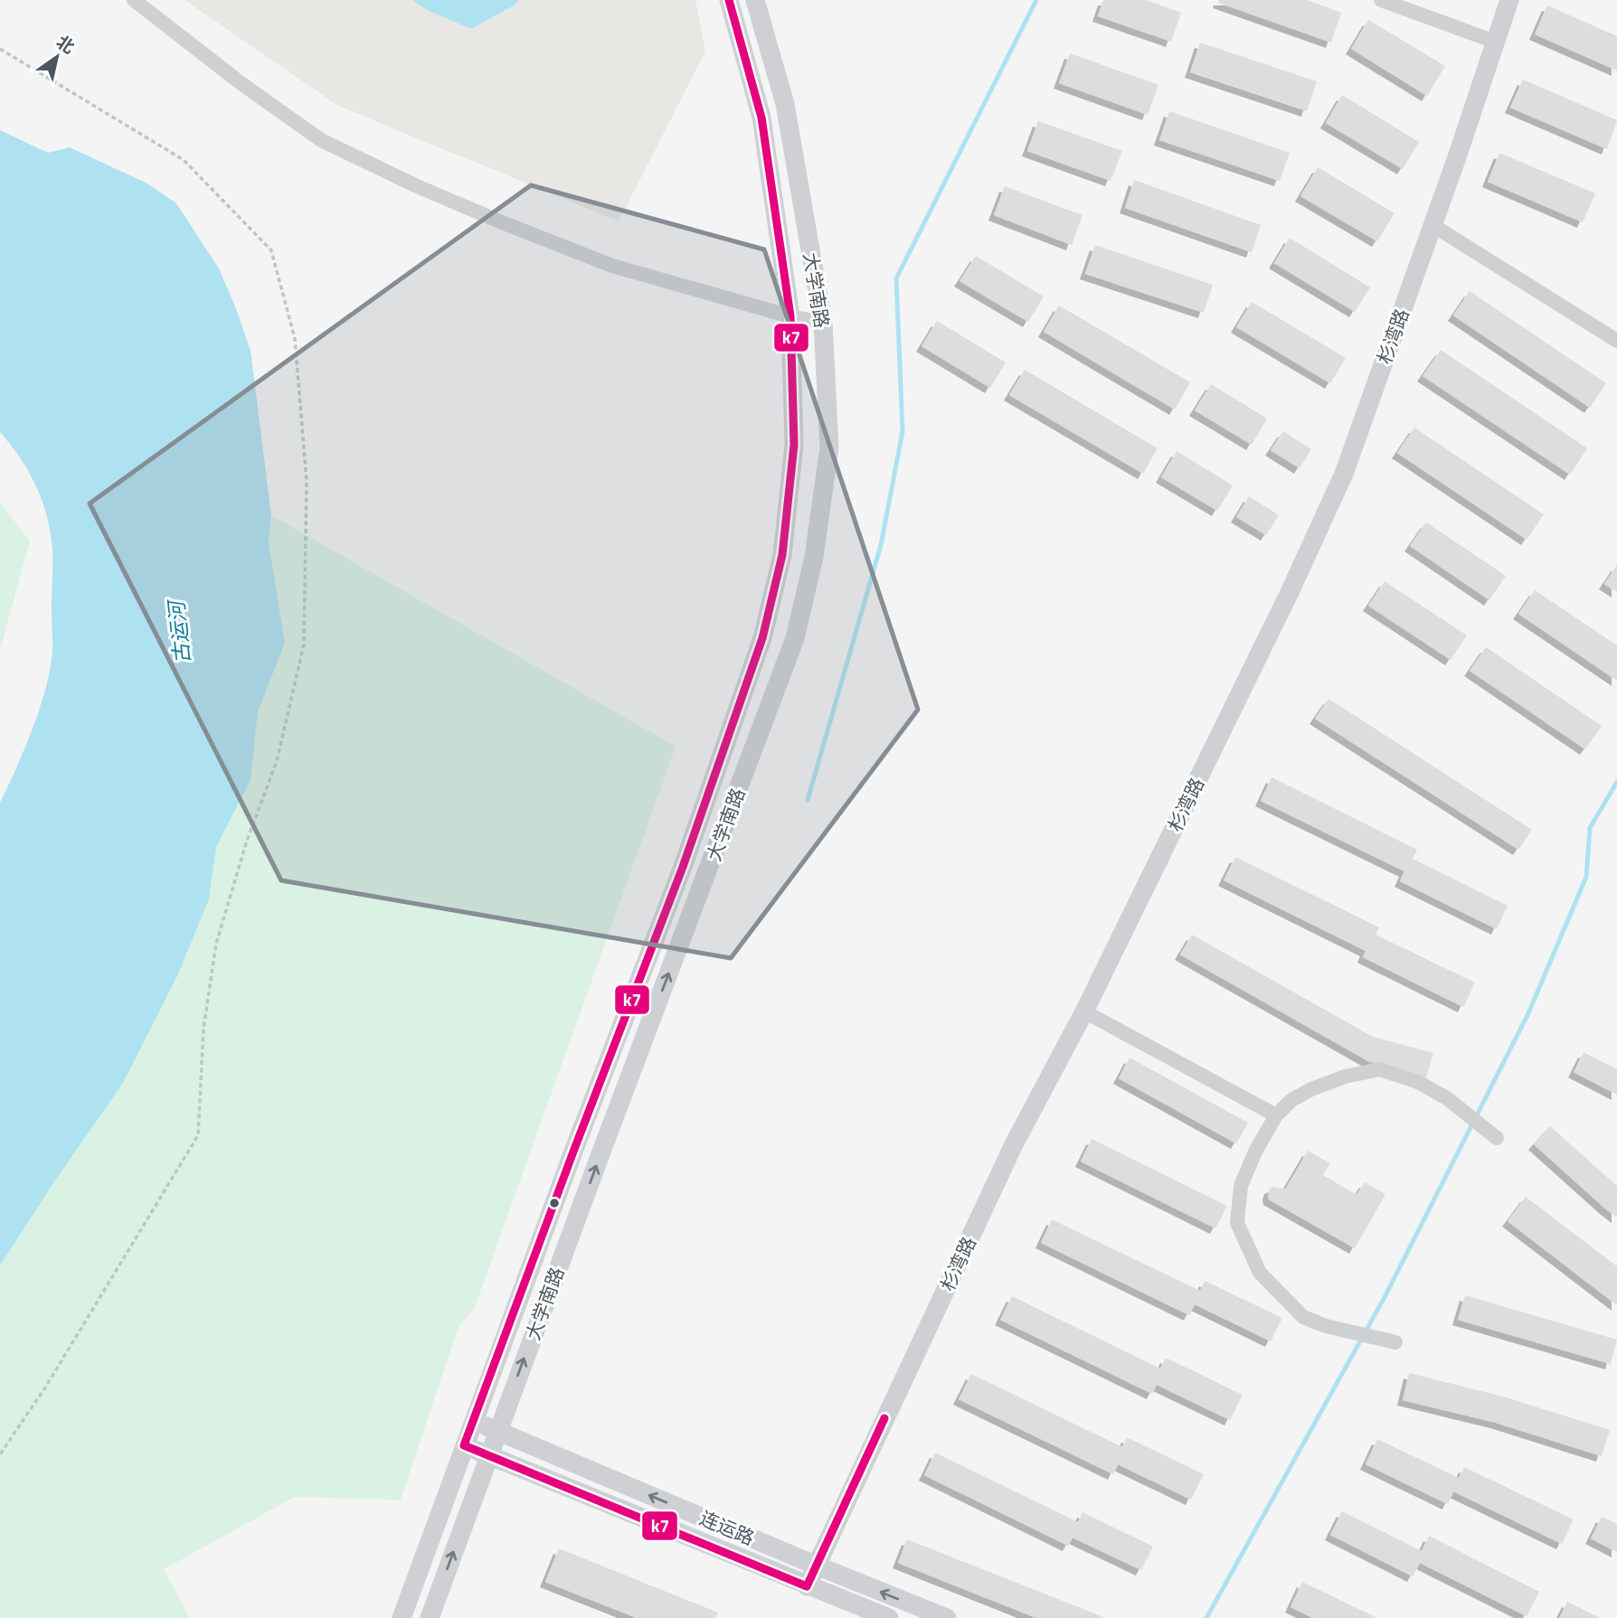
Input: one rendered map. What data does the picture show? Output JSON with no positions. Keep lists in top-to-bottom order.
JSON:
{
  "streets": {
    "main road": ["大学南路", "杉湾路", "连运路"]
  },
  "crossings": [
    ["大学南路", "连运路"],
    ["杉湾路", "连运路"]
  ],
  "water": ["古运河"],
  "lines": ["transit line k7"],
  "north": "top right"
}
